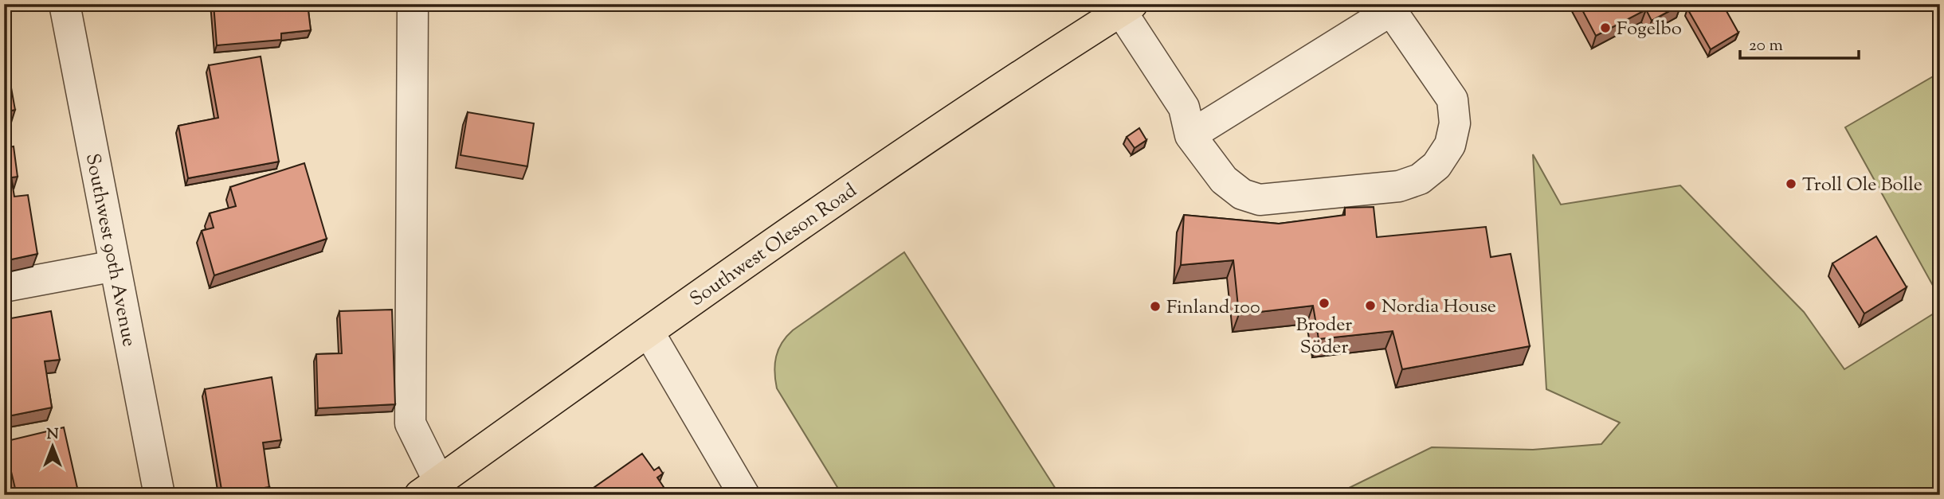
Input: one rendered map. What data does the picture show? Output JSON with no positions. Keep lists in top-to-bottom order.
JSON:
{
  "streets": {
    "main road": ["Southwest Oleson Road"],
    "street": ["Southwest 90th Avenue"]
  },
  "places": [
    "Fogelbo",
    "Troll Ole Bolle",
    "Broder Söder",
    "Nordia House",
    "Finland 100"
  ],
  "scale_bar": "20 m",
  "north": "top"
}
